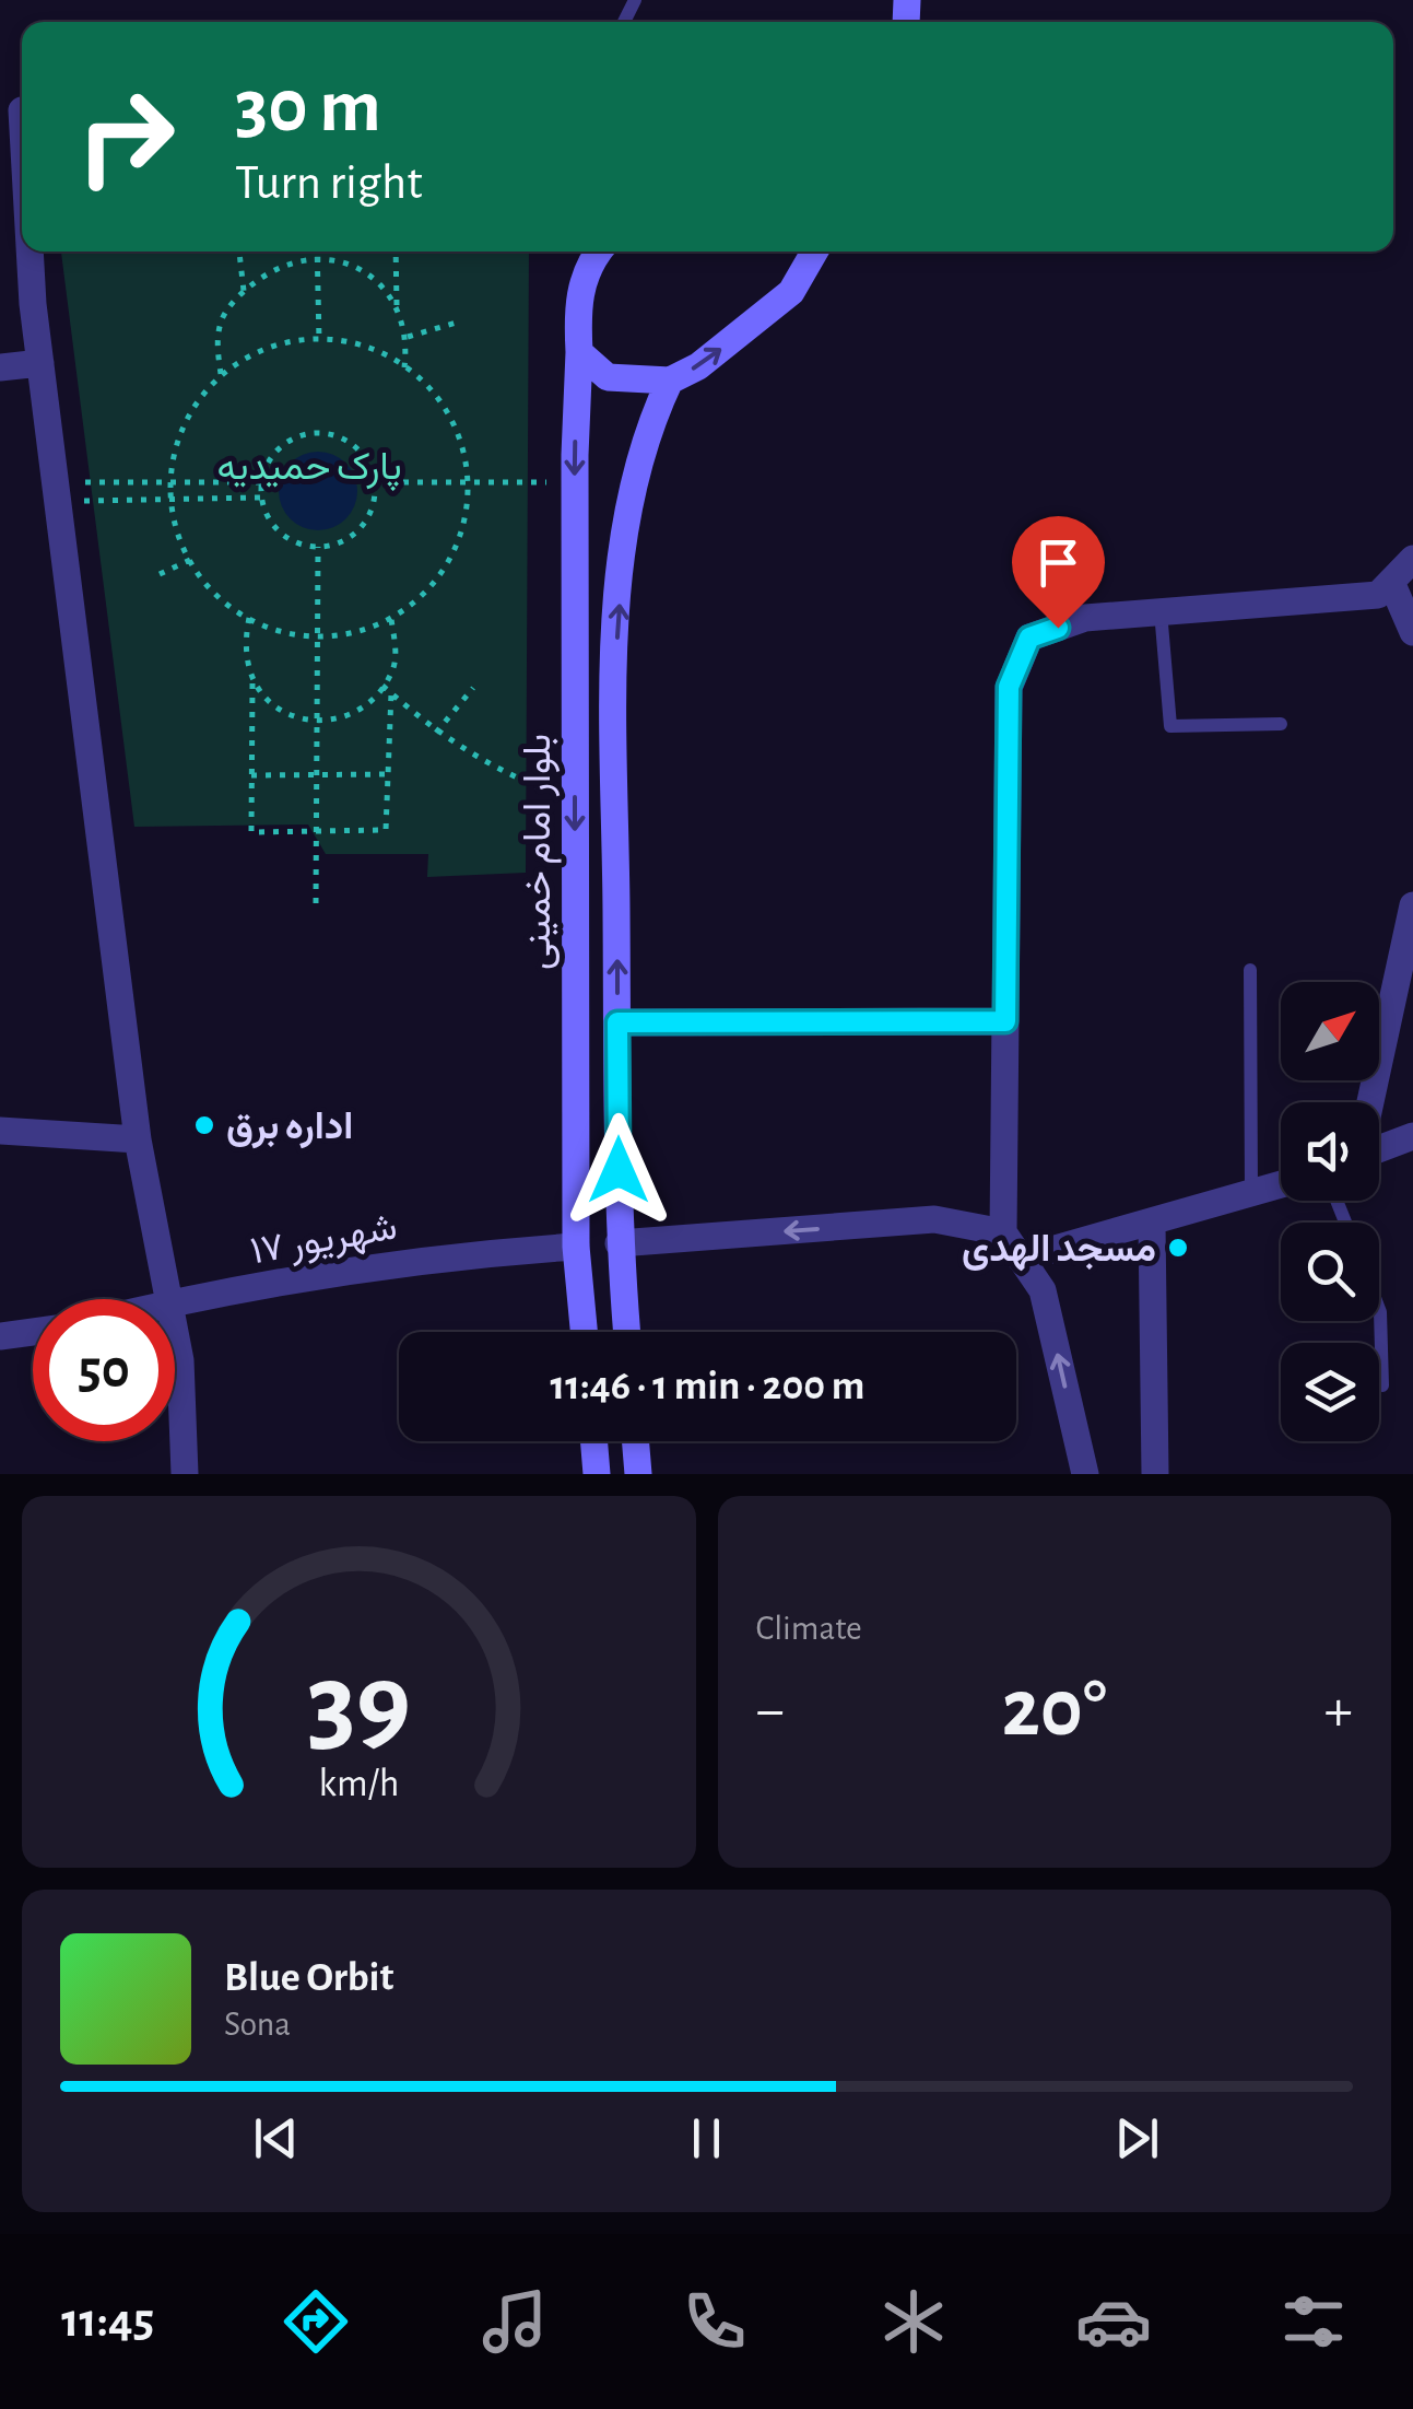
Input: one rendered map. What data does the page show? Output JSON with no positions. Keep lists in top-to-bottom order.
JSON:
{
  "streets": {
    "main road": ["بلوار امام خمینی"],
    "street": ["۱۷ شهریور"]
  },
  "crossings": [
    ["بلوار امام خمینی", "۱۷ شهریور"]
  ],
  "parks": ["پارک حمیدیه"],
  "places": ["اداره برق", "مسجد الهدی"],
  "north": "top right",
  "page": {
    "turn": ["30 m", "Turn right"],
    "limit": "50",
    "trip": "11:46 · 1 min · 200 m",
    "tile": "Climate",
    "heat": ["−", "20°", "+"],
    "song": ["Blue Orbit", "Sona"],
    "tabs": "11:45",
    "gauge": ["39", "km/h"]
  }
}
